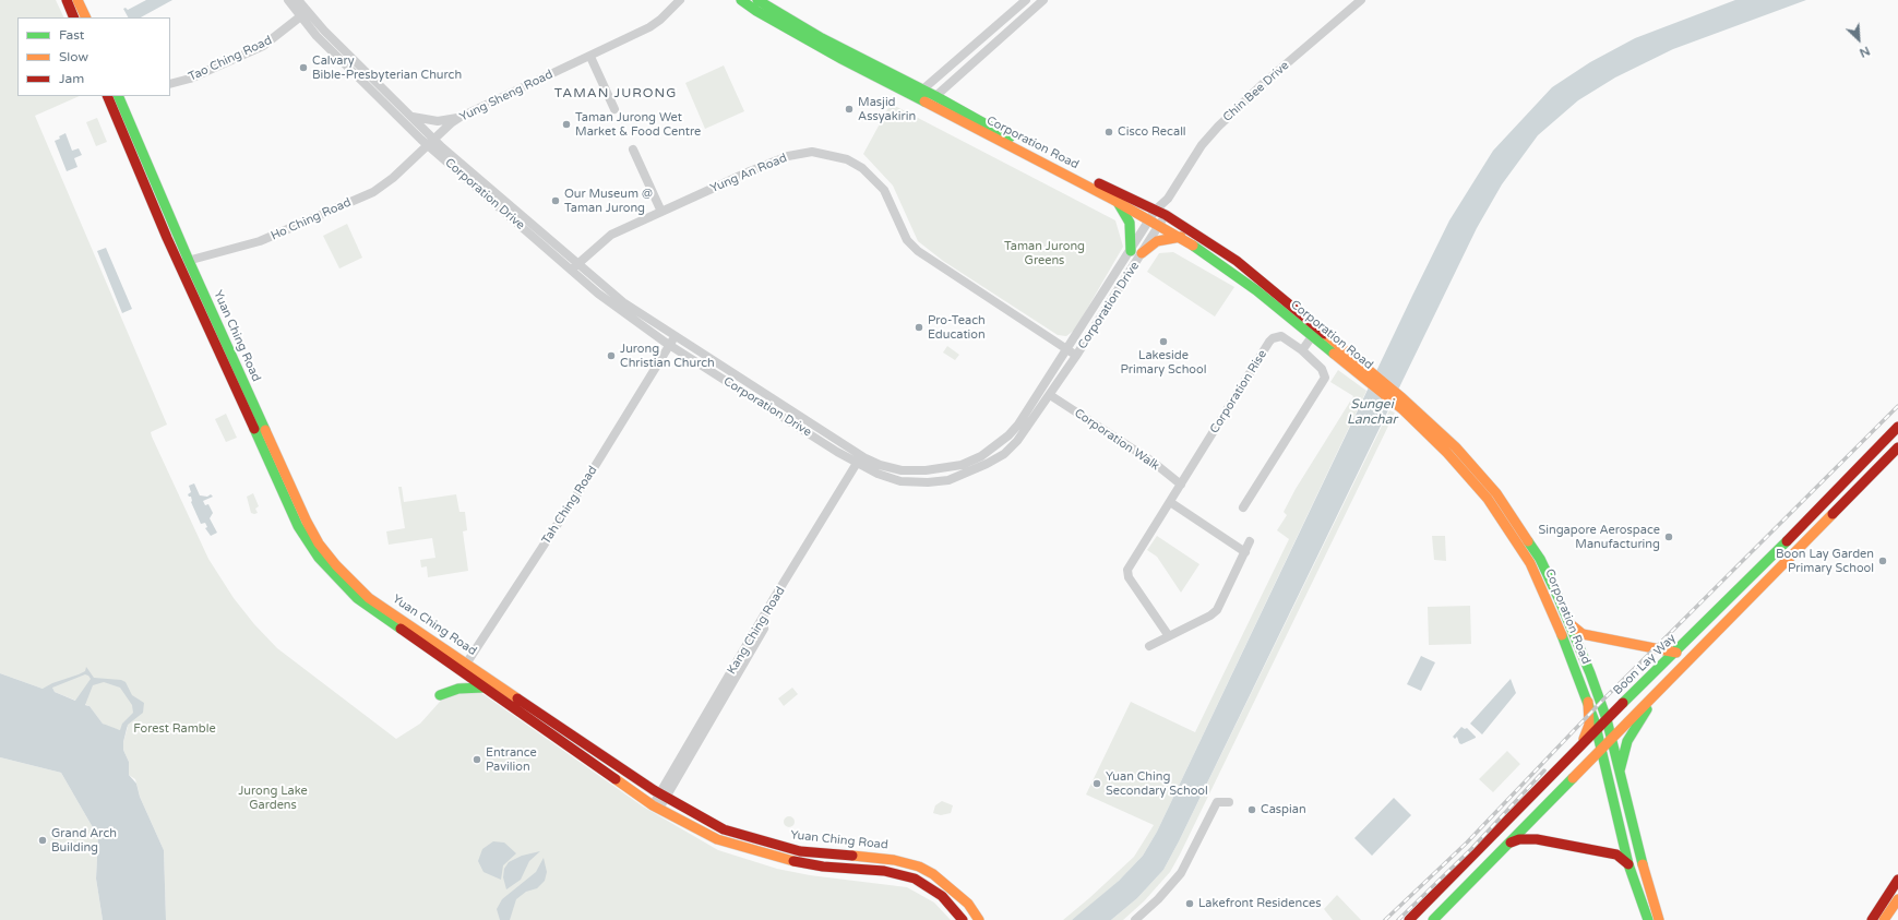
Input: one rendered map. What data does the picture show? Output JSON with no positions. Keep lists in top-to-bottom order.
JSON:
{
  "streets": {
    "main road": ["Corporation Road", "Yuan Ching Road", "Boon Lay Way"],
    "street": [
      "Tao Ching Road",
      "Chin Bee Drive",
      "Yung Sheng Road",
      "Yung An Road",
      "Corporation Drive",
      "Ho Ching Road",
      "Corporation Rise",
      "Corporation Walk",
      "Tah Ching Road",
      "Kang Ching Road"
    ]
  },
  "crossings": [
    ["Tao Ching Road", "Corporation Drive"],
    ["Chin Bee Drive", "Corporation Road"],
    ["Chin Bee Drive", "Corporation Drive"],
    ["Yung Sheng Road", "Corporation Drive"],
    ["Yung Sheng Road", "Ho Ching Road"],
    ["Corporation Road", "Corporation Drive"],
    ["Corporation Road", "Boon Lay Way"],
    ["Yung An Road", "Corporation Drive"],
    ["Corporation Drive", "Ho Ching Road"],
    ["Corporation Drive", "Corporation Walk"],
    ["Corporation Drive", "Tah Ching Road"],
    ["Corporation Drive", "Kang Ching Road"],
    ["Ho Ching Road", "Yuan Ching Road"],
    ["Yuan Ching Road", "Tah Ching Road"],
    ["Yuan Ching Road", "Kang Ching Road"],
    ["Corporation Rise", "Corporation Walk"]
  ],
  "districts": ["TAMAN JURONG"],
  "water": ["Sungei Lanchar"],
  "parks": ["Taman Jurong Greens", "Forest Ramble", "Jurong Lake Gardens"],
  "places": [
    "Calvary Bible-Presbyterian Church",
    "Masjid Assyakirin",
    "Taman Jurong Wet Market & Food Centre",
    "Cisco Recall",
    "Our Museum @ Taman Jurong",
    "Pro-Teach Education",
    "Lakeside Primary School",
    "Jurong Christian Church",
    "Singapore Aerospace Manufacturing",
    "Boon Lay Garden Primary School",
    "Entrance Pavilion",
    "Yuan Ching Secondary School",
    "Caspian",
    "Grand Arch Building",
    "Lakefront Residences"
  ],
  "legend": ["Fast", "Slow", "Jam"],
  "north": "bottom right"
}
